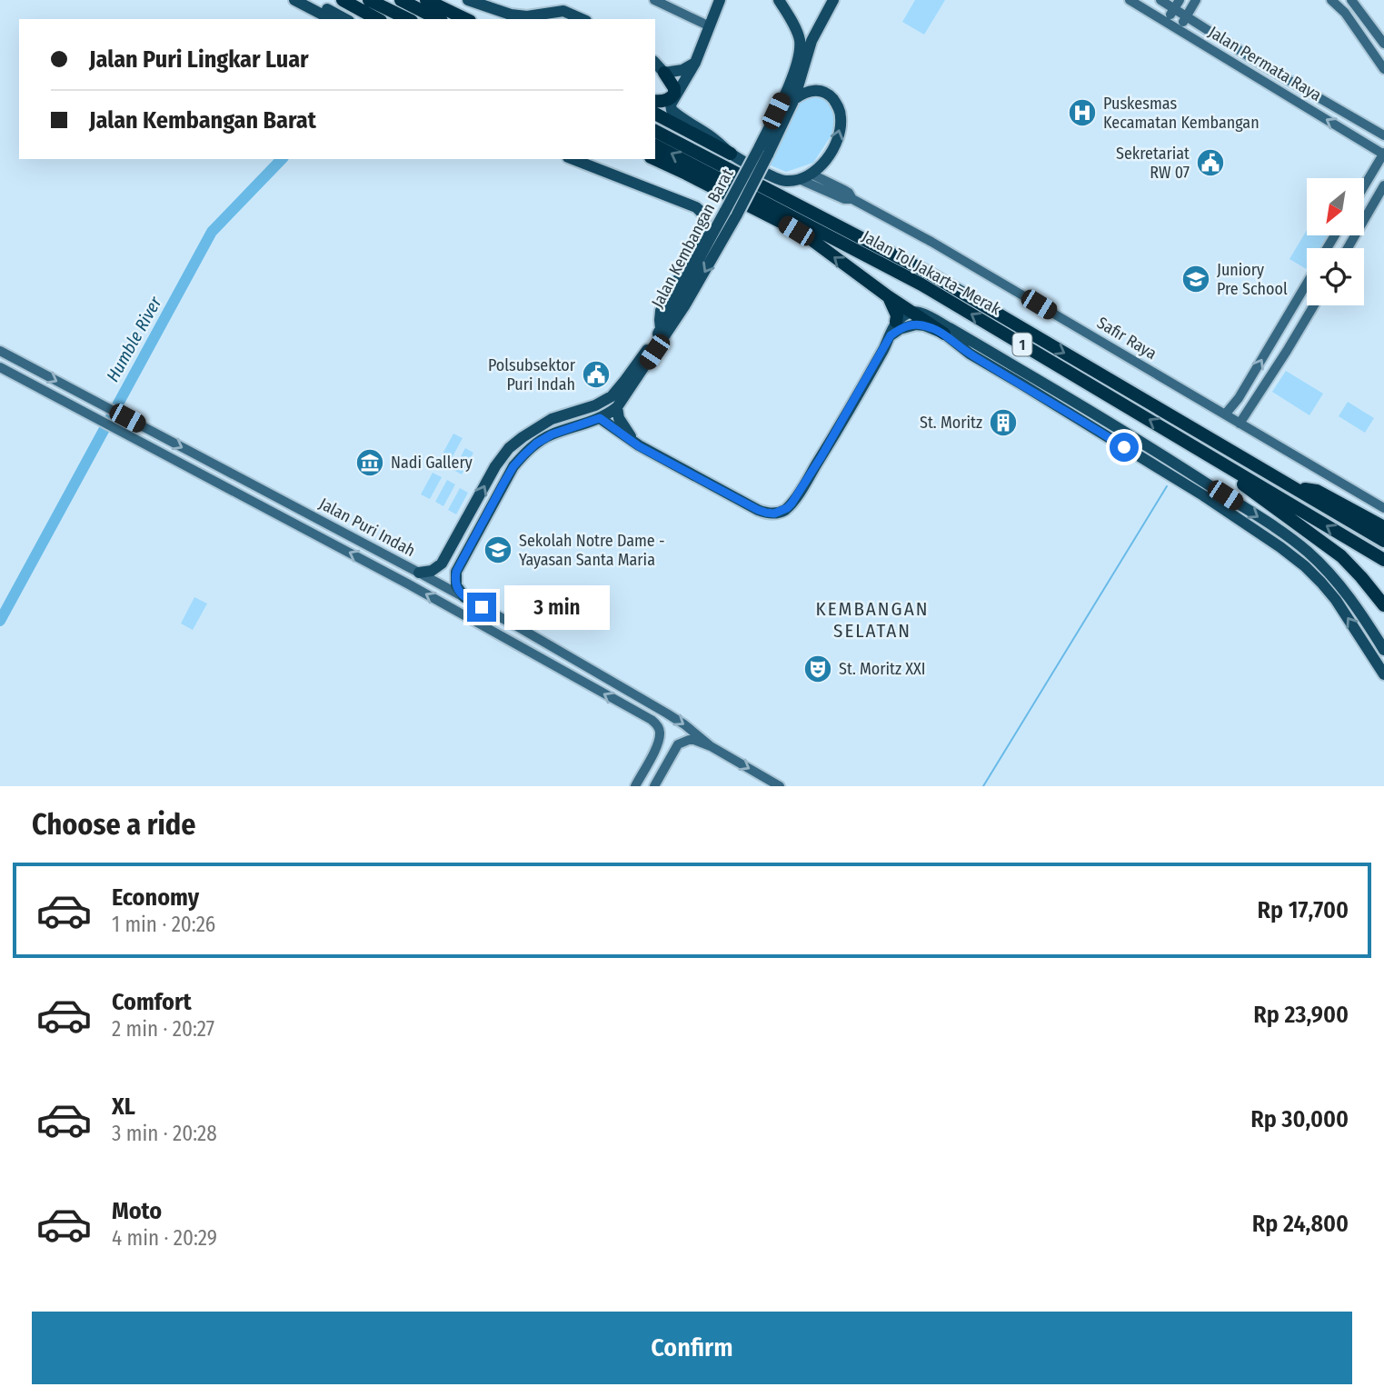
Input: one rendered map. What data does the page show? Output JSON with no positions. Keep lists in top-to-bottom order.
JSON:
{
  "streets": {
    "highway": ["Jalan Tol Jakarta–Merak", "1"],
    "main road": ["Jalan Kembangan Barat"],
    "street": ["Jalan Permata Raya", "Safir Raya", "Jalan Puri Indah"]
  },
  "crossings": [
    ["Jalan Kembangan Barat", "Jalan Puri Indah"]
  ],
  "districts": ["KEMBANGAN SELATAN"],
  "water": ["Humble River"],
  "places": {
    "hospital": ["Puskesmas Kecamatan Kembangan"],
    "public building": ["Sekretariat RW 07", "Polsubsektor Puri Indah"],
    "school or university": ["Juniory Pre School", "Sekolah Notre Dame - Yayasan Santa Maria"],
    "building": ["St. Moritz"],
    "museum": ["Nadi Gallery"],
    "theatre": ["St. Moritz XXI"]
  },
  "north": "bottom left",
  "page": {
    "banner": ["Jalan Puri Lingkar Luar", "Jalan Kembangan Barat"],
    "bubble": "3 min",
    "heading": "Choose a ride",
    "list": [
      {
        "name": "Economy",
        "note": "1 min · 20:26",
        "value": "Rp 17,700"
      },
      {
        "name": "Comfort",
        "note": "2 min · 20:27",
        "value": "Rp 23,900"
      },
      {
        "name": "XL",
        "note": "3 min · 20:28",
        "value": "Rp 30,000"
      },
      {
        "name": "Moto",
        "note": "4 min · 20:29",
        "value": "Rp 24,800"
      }
    ],
    "buttons": "Confirm"
  }
}
